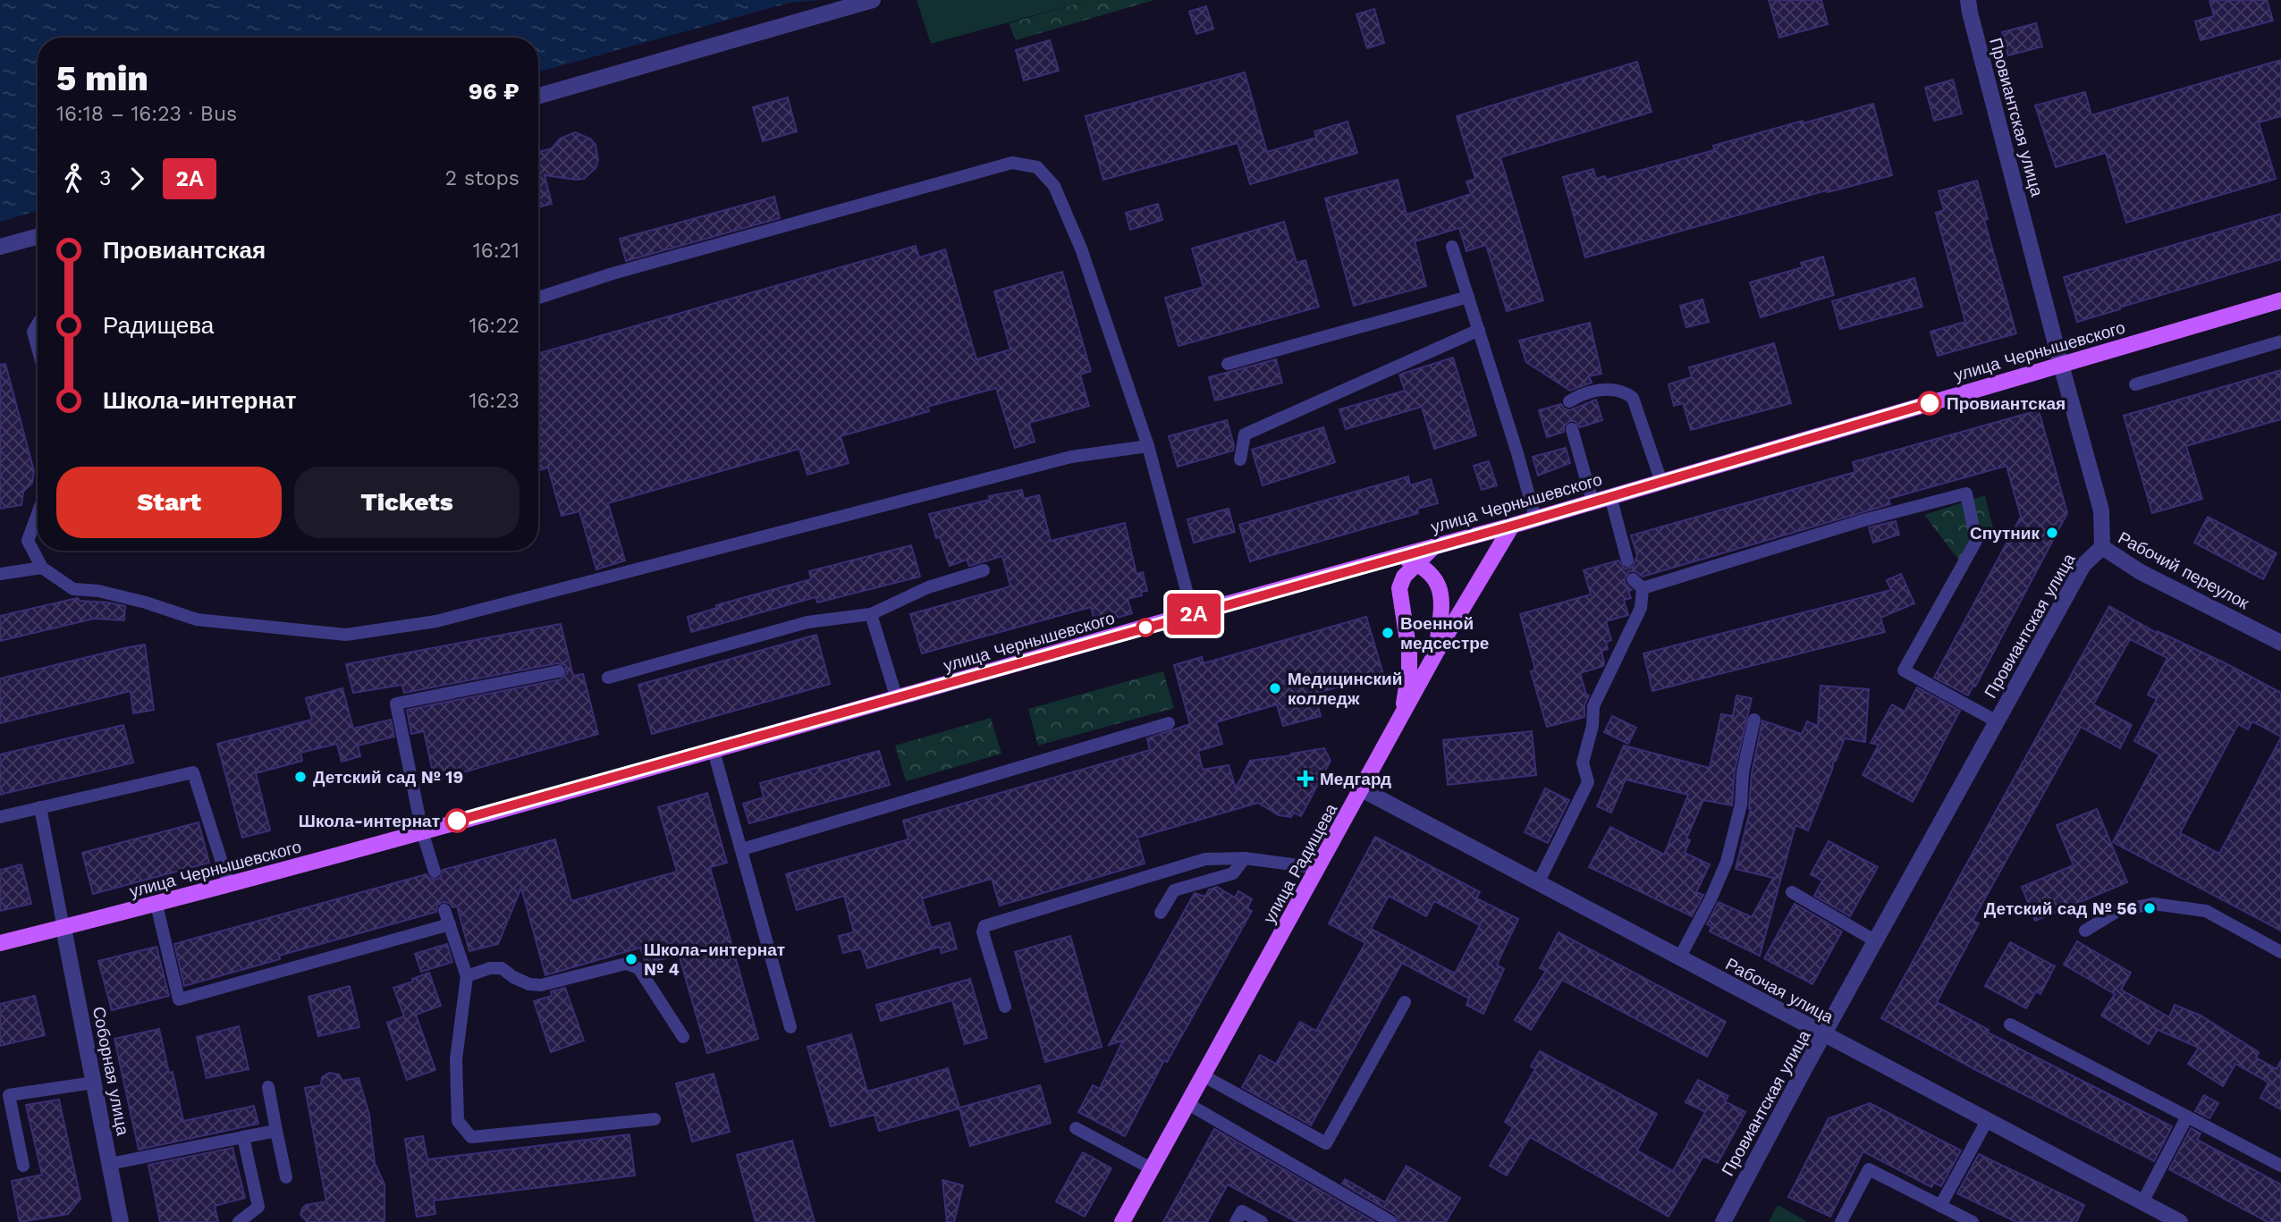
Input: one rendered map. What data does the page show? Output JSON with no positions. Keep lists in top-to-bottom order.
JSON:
{
  "streets": {
    "main road": ["улица Чернышевского", "улица Радищева"],
    "street": [
      "Провиантская улица",
      "Рабочий переулок",
      "Рабочая улица",
      "Соборная улица"
    ]
  },
  "crossings": [
    ["Провиантская улица", "улица Чернышевского"],
    ["Провиантская улица", "Рабочий переулок"],
    ["Провиантская улица", "Рабочая улица"],
    ["улица Чернышевского", "улица Радищева"],
    ["улица Чернышевского", "Соборная улица"],
    ["улица Радищева", "Рабочая улица"]
  ],
  "places": {
    "other": [
      "Провиантская",
      "Спутник",
      "Военной медсестре",
      "Медицинский колледж",
      "Детский сад № 19",
      "Школа-интернат",
      "Детский сад № 56",
      "Школа-интернат № 4"
    ],
    "health": ["Медгард"]
  },
  "lines": ["bus line 2А"],
  "page": {
    "on_map": "2А",
    "heading": ["5 min", "16:18 – 16:23 · Bus", "96 ₽"],
    "legs": ["3", "2А", "2 stops"],
    "list": [
      {
        "name": "Провиантская",
        "value": "16:21"
      },
      {
        "name": "Радищева",
        "value": "16:22"
      },
      {
        "name": "Школа-интернат",
        "value": "16:23"
      }
    ],
    "buttons": ["Start", "Tickets"]
  }
}
